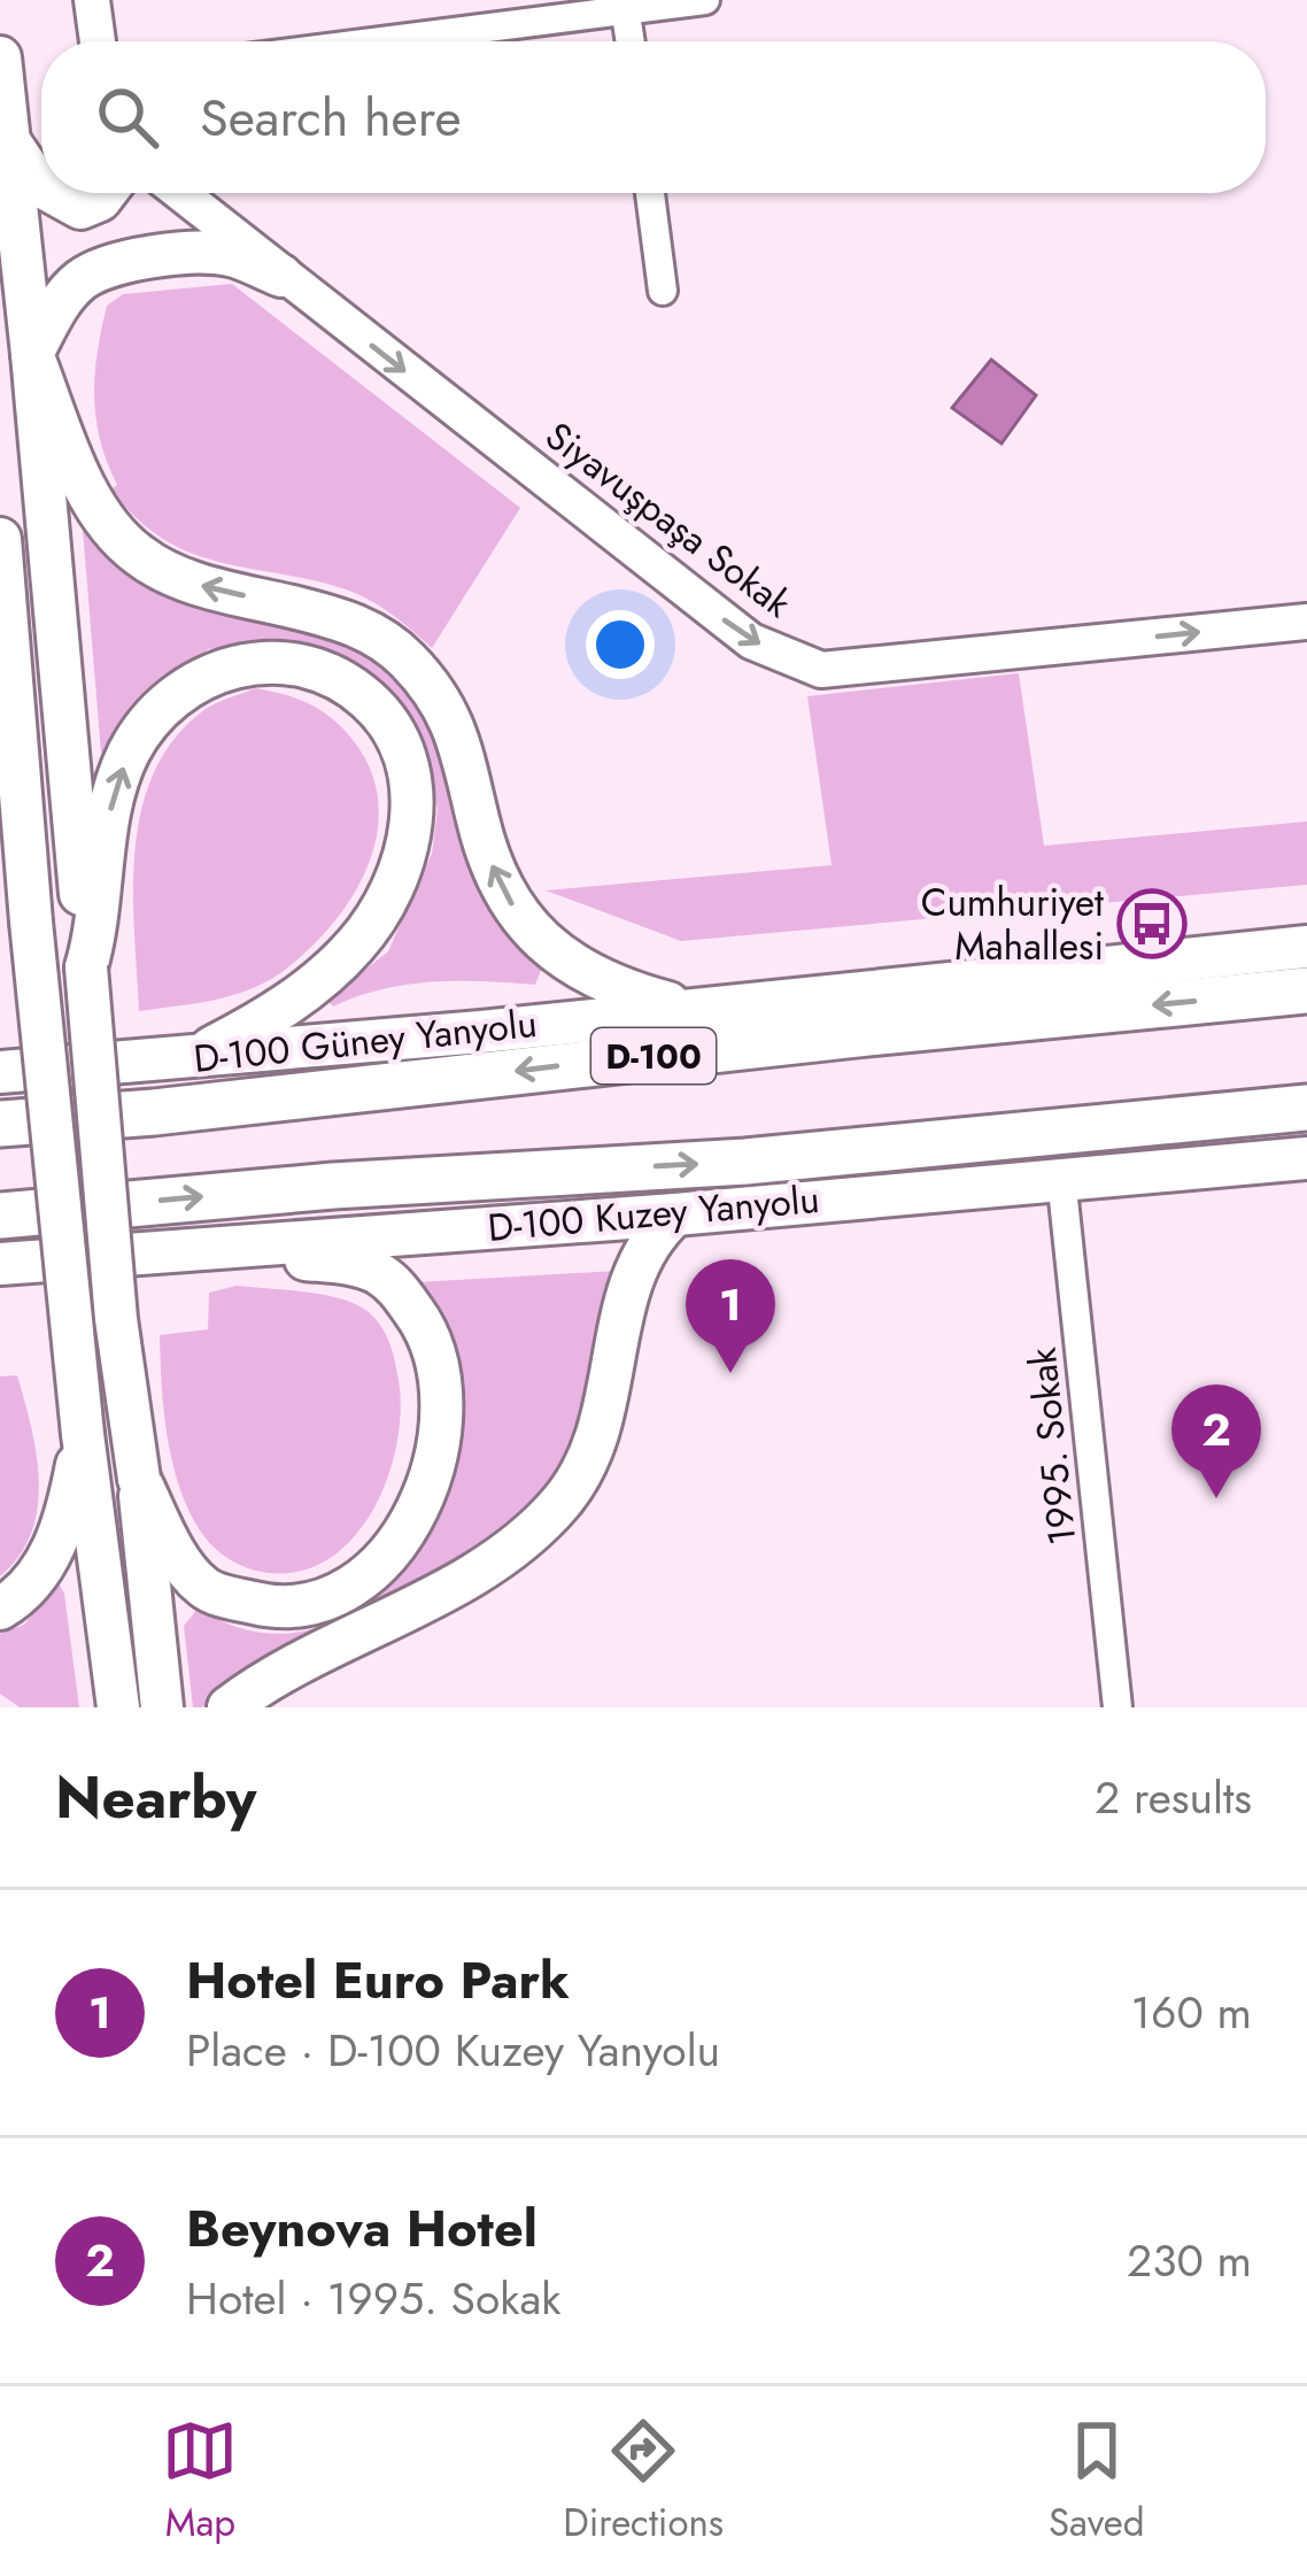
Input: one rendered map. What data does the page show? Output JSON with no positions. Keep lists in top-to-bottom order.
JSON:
{
  "streets": {
    "highway": ["D-100"],
    "main road": ["D-100 Güney Yanyolu", "D-100 Kuzey Yanyolu"],
    "street": ["Siyavuşpaşa Sokak", "1995. Sokak"]
  },
  "crossings": [
    ["D-100 Kuzey Yanyolu", "1995. Sokak"]
  ],
  "one_way": ["Siyavuşpaşa Sokak"],
  "places": {
    "bus stop": ["Cumhuriyet Mahallesi"]
  },
  "page": {
    "search": "Search here",
    "pins": ["1", "2"],
    "heading": ["Nearby", "2 results"],
    "list": [
      {
        "mark": "1",
        "name": "Hotel Euro Park",
        "note": "Place · D-100 Kuzey Yanyolu",
        "value": "160 m"
      },
      {
        "mark": "2",
        "name": "Beynova Hotel",
        "note": "Hotel · 1995. Sokak",
        "value": "230 m"
      }
    ],
    "nav": ["Map", "Directions", "Saved"]
  }
}
